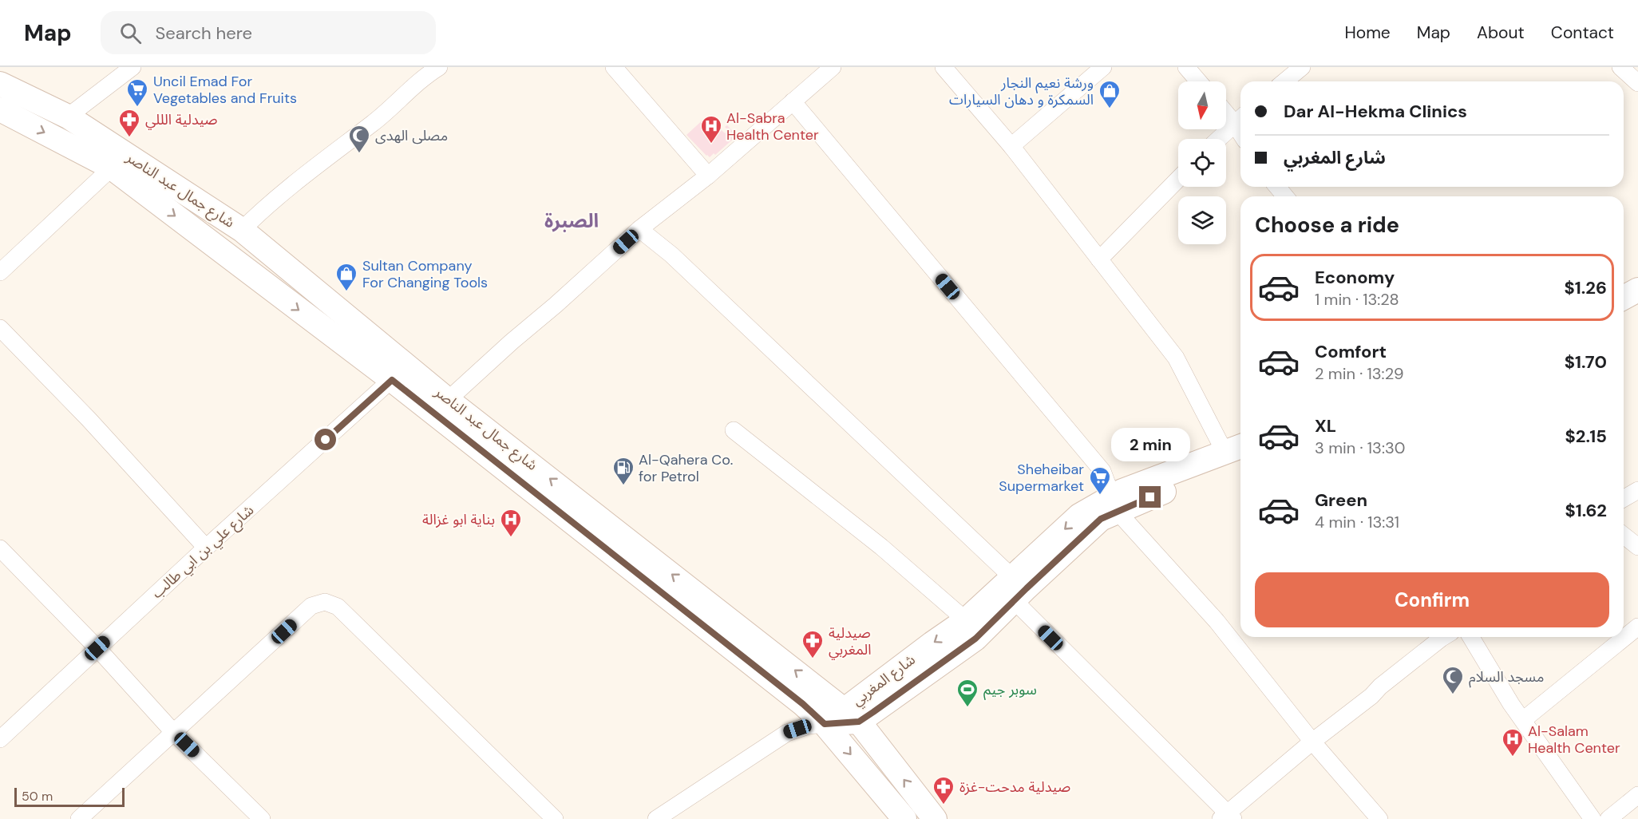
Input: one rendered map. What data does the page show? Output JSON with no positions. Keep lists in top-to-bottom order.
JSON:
{
  "streets": {
    "main road": ["شارع جمال عبد الناصر", "شارع المغربي"],
    "street": ["شارع علي بن ابي طالب"]
  },
  "crossings": [
    ["شارع جمال عبد الناصر", "شارع علي بن ابي طالب"],
    ["شارع جمال عبد الناصر", "شارع المغربي"]
  ],
  "districts": ["الصبرة"],
  "places": {
    "supermarket": ["Uncil Emad For Vegetables and Fruits", "Sheheibar Supermarket"],
    "shop": ["ورشة نعيم النجار السمكرة و دهان السيارات", "Sultan Company For Changing Tools"],
    "pharmacy": ["صيدلية الللي", "صيدلية المغربي", "صيدلية مدحت-غزة"],
    "hospital": ["Al-Sabra Health Center", "بناية ابو غزالة", "Al-Salam Health Center"],
    "mosque": ["مصلى الهدى", "مسجد السلام"],
    "fuel station": ["Al-Qahera Co. for Petrol"],
    "sports": ["سوبر جيم"]
  },
  "scale_bar": "50 m",
  "north": "bottom",
  "page": {
    "header": "Map",
    "search": "Search here",
    "nav": [
      "Home",
      "Map",
      "About",
      "Contact"
    ],
    "banner": ["Dar Al-Hekma Clinics", "شارع المغربي"],
    "heading": "Choose a ride",
    "list": [
      {
        "name": "Economy",
        "note": "1 min · 13:28",
        "value": "$1.26"
      },
      {
        "name": "Comfort",
        "note": "2 min · 13:29",
        "value": "$1.70"
      },
      {
        "name": "XL",
        "note": "3 min · 13:30",
        "value": "$2.15"
      },
      {
        "name": "Green",
        "note": "4 min · 13:31",
        "value": "$1.62"
      }
    ],
    "bubble": "2 min",
    "buttons": "Confirm",
    "scale": "50 m"
  }
}
